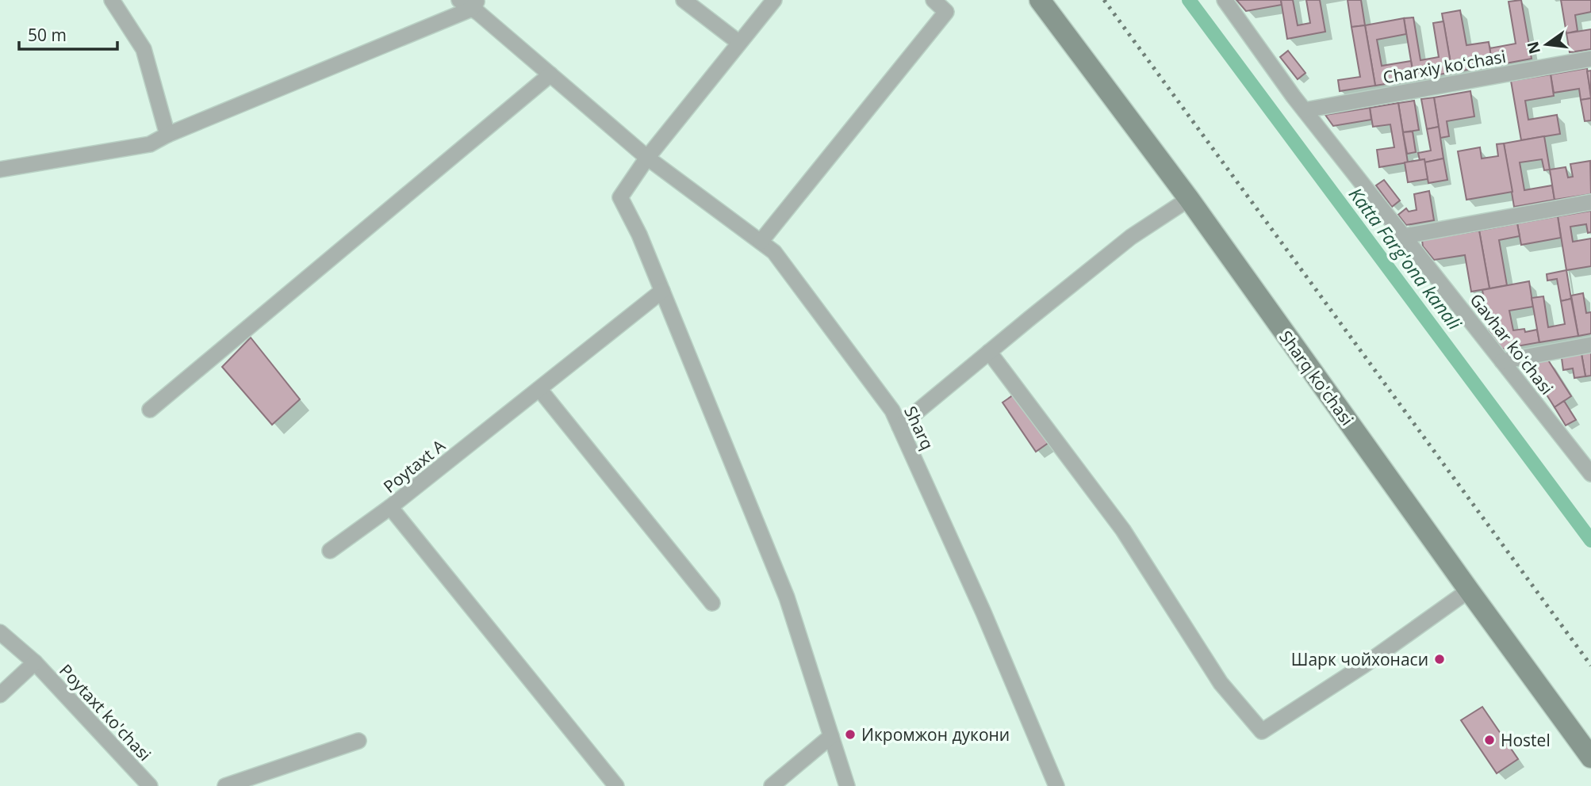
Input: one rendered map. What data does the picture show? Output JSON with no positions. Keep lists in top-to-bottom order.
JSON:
{
  "streets": {
    "main road": ["Sharq ko'chasi"],
    "street": [
      "Charxiy koʻchasi",
      "Gavhar koʻchasi",
      "Sharq",
      "Poytaxt A",
      "Poytaxt ko'chasi"
    ]
  },
  "crossings": [
    ["Charxiy koʻchasi", "Gavhar koʻchasi"]
  ],
  "water": ["Katta Farg'ona kanali"],
  "places": ["Шарк чойхонаси", "Икромжон дукони", "Hostel"],
  "scale_bar": "50 m",
  "north": "left"
}
